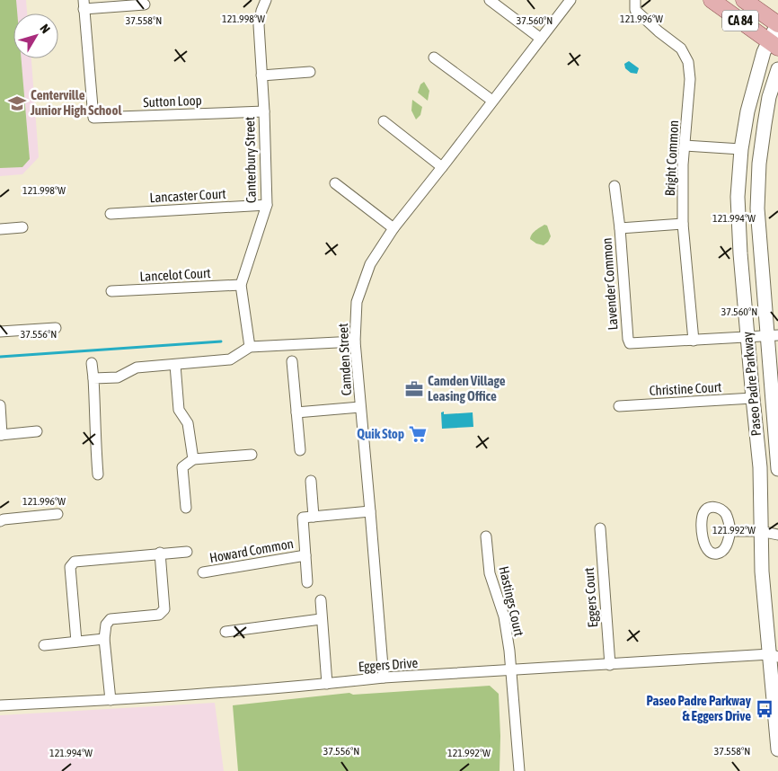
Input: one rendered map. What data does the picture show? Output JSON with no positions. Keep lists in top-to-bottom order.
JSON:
{
  "streets": {
    "main road": ["CA 84", "Paseo Padre Parkway"],
    "street": [
      "Sutton Loop",
      "Bright Common",
      "Canterbury Street",
      "Lancaster Court",
      "Lancelot Court",
      "Lavender Common",
      "Camden Street",
      "Christine Court",
      "Howard Common",
      "Eggers Court",
      "Hastings Court",
      "Eggers Drive"
    ]
  },
  "crossings": [
    ["CA 84", "Paseo Padre Parkway"],
    ["Sutton Loop", "Canterbury Street"],
    ["Bright Common", "Lavender Common"],
    ["Canterbury Street", "Lancaster Court"],
    ["Canterbury Street", "Lancelot Court"],
    ["Camden Street", "Eggers Drive"],
    ["Paseo Padre Parkway", "Christine Court"],
    ["Paseo Padre Parkway", "Eggers Drive"],
    ["Eggers Court", "Eggers Drive"],
    ["Hastings Court", "Eggers Drive"]
  ],
  "places": {
    "school or university": ["Centerville Junior High School"],
    "office": ["Camden Village Leasing Office"],
    "supermarket": ["Quik Stop"],
    "bus stop": ["Paseo Padre Parkway & Eggers Drive"]
  },
  "north": "top right",
  "coordinates": [
    "121.998°W",
    "121.996°W",
    "37.560°N",
    "37.558°N",
    "121.994°W",
    "37.556°N",
    "121.992°W"
  ]
}
